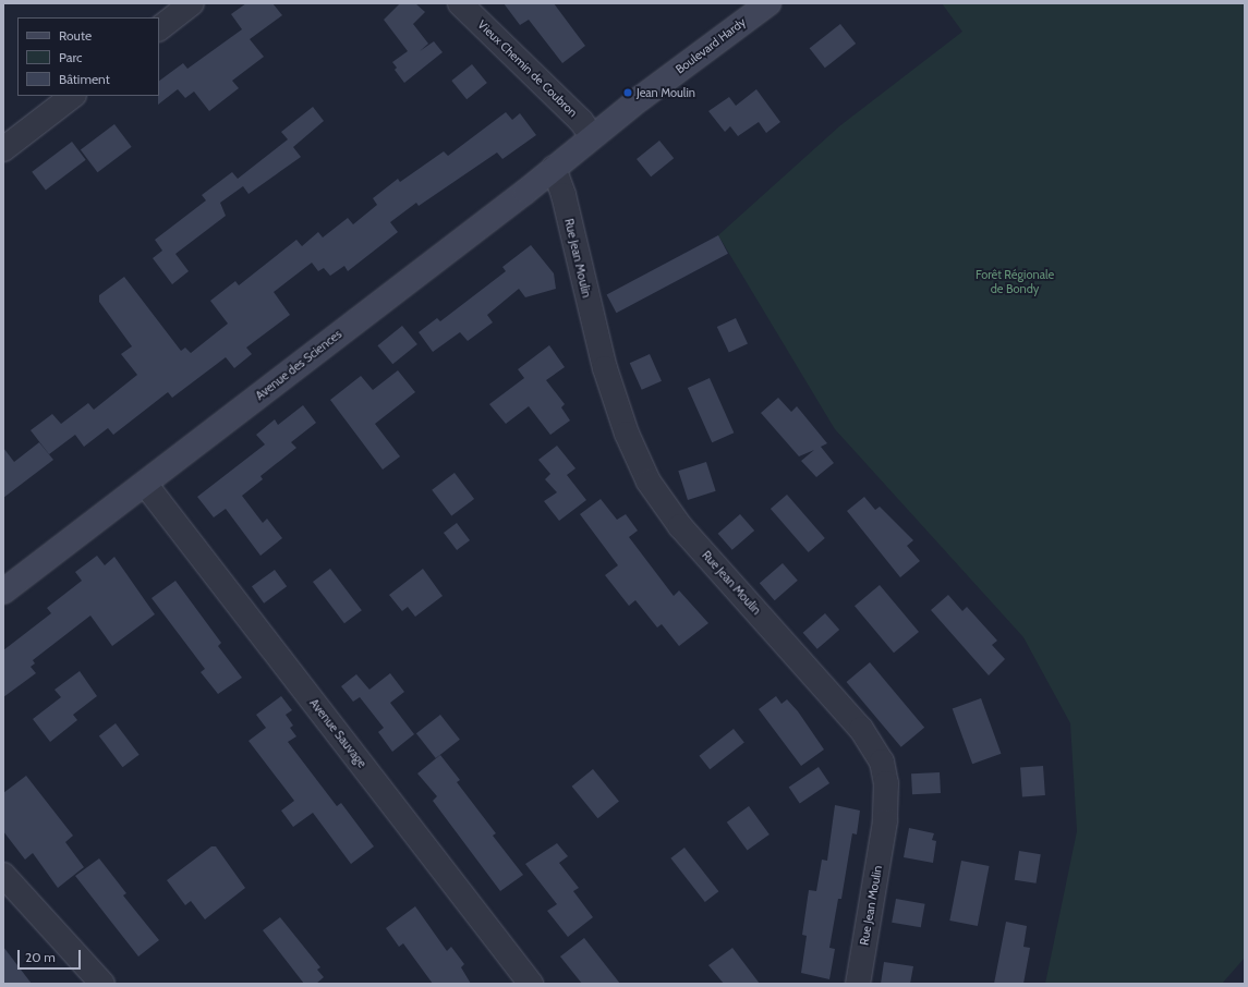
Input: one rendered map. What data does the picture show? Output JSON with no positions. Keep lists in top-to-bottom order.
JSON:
{
  "streets": {
    "street": [
      "Boulevard Hardy",
      "Vieux Chemin de Coubron",
      "Rue Jean Moulin",
      "Avenue des Sciences",
      "Avenue Sauvage"
    ]
  },
  "crossings": [
    ["Boulevard Hardy", "Vieux Chemin de Coubron"],
    ["Boulevard Hardy", "Avenue des Sciences"],
    ["Vieux Chemin de Coubron", "Avenue des Sciences"],
    ["Rue Jean Moulin", "Avenue des Sciences"],
    ["Avenue des Sciences", "Avenue Sauvage"]
  ],
  "parks": ["Forêt Régionale de Bondy"],
  "places": ["Jean Moulin"],
  "legend": ["Route", "Parc", "Bâtiment"],
  "scale_bar": "20 m"
}
